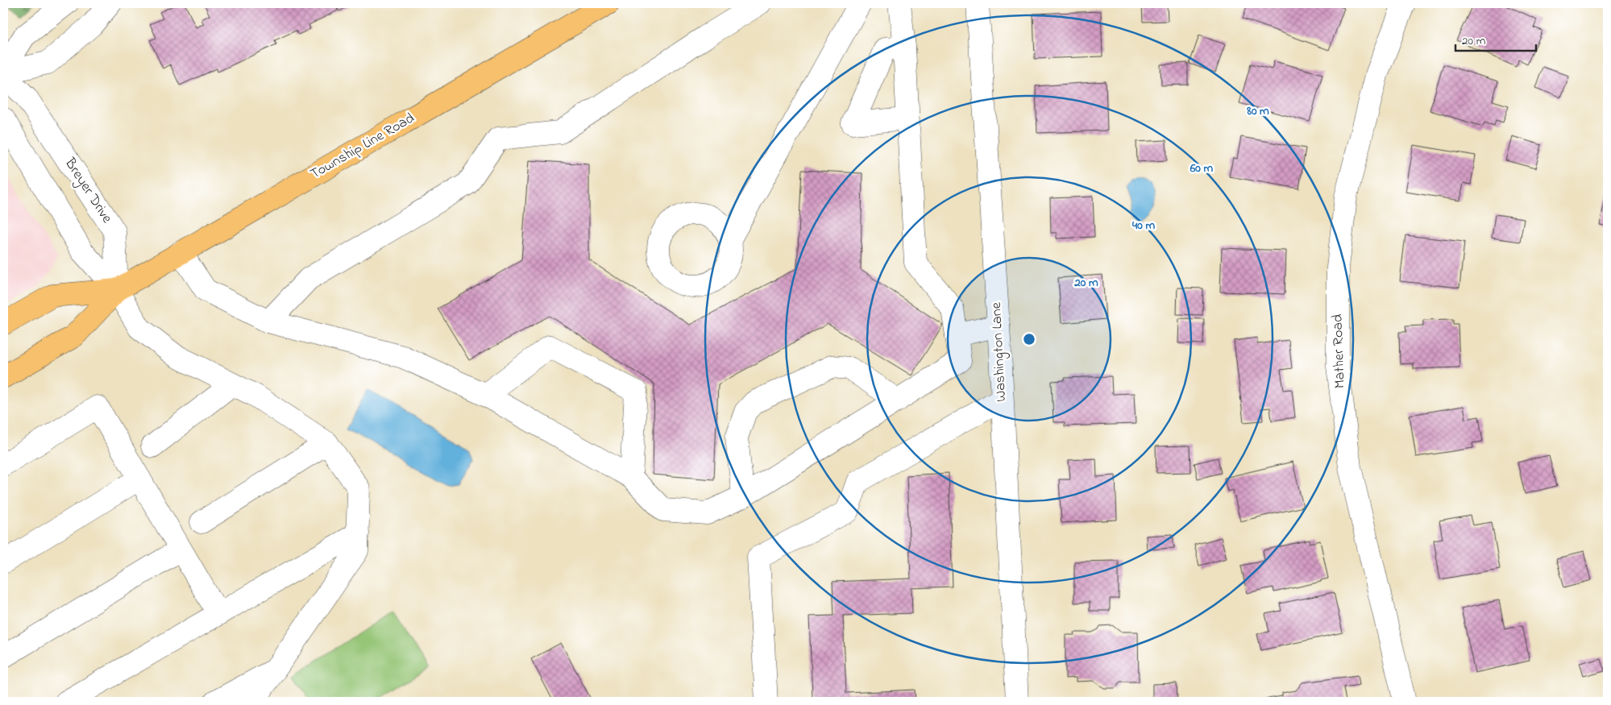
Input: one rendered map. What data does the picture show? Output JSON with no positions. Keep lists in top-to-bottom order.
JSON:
{
  "streets": {
    "main road": ["Township Line Road"],
    "street": ["Breyer Drive", "Mather Road", "Washington Lane"]
  },
  "crossings": [
    ["Township Line Road", "Breyer Drive"]
  ],
  "scale_bar": "20 m",
  "rings": [
    "80 m",
    "60 m",
    "40 m",
    "20 m"
  ]
}
